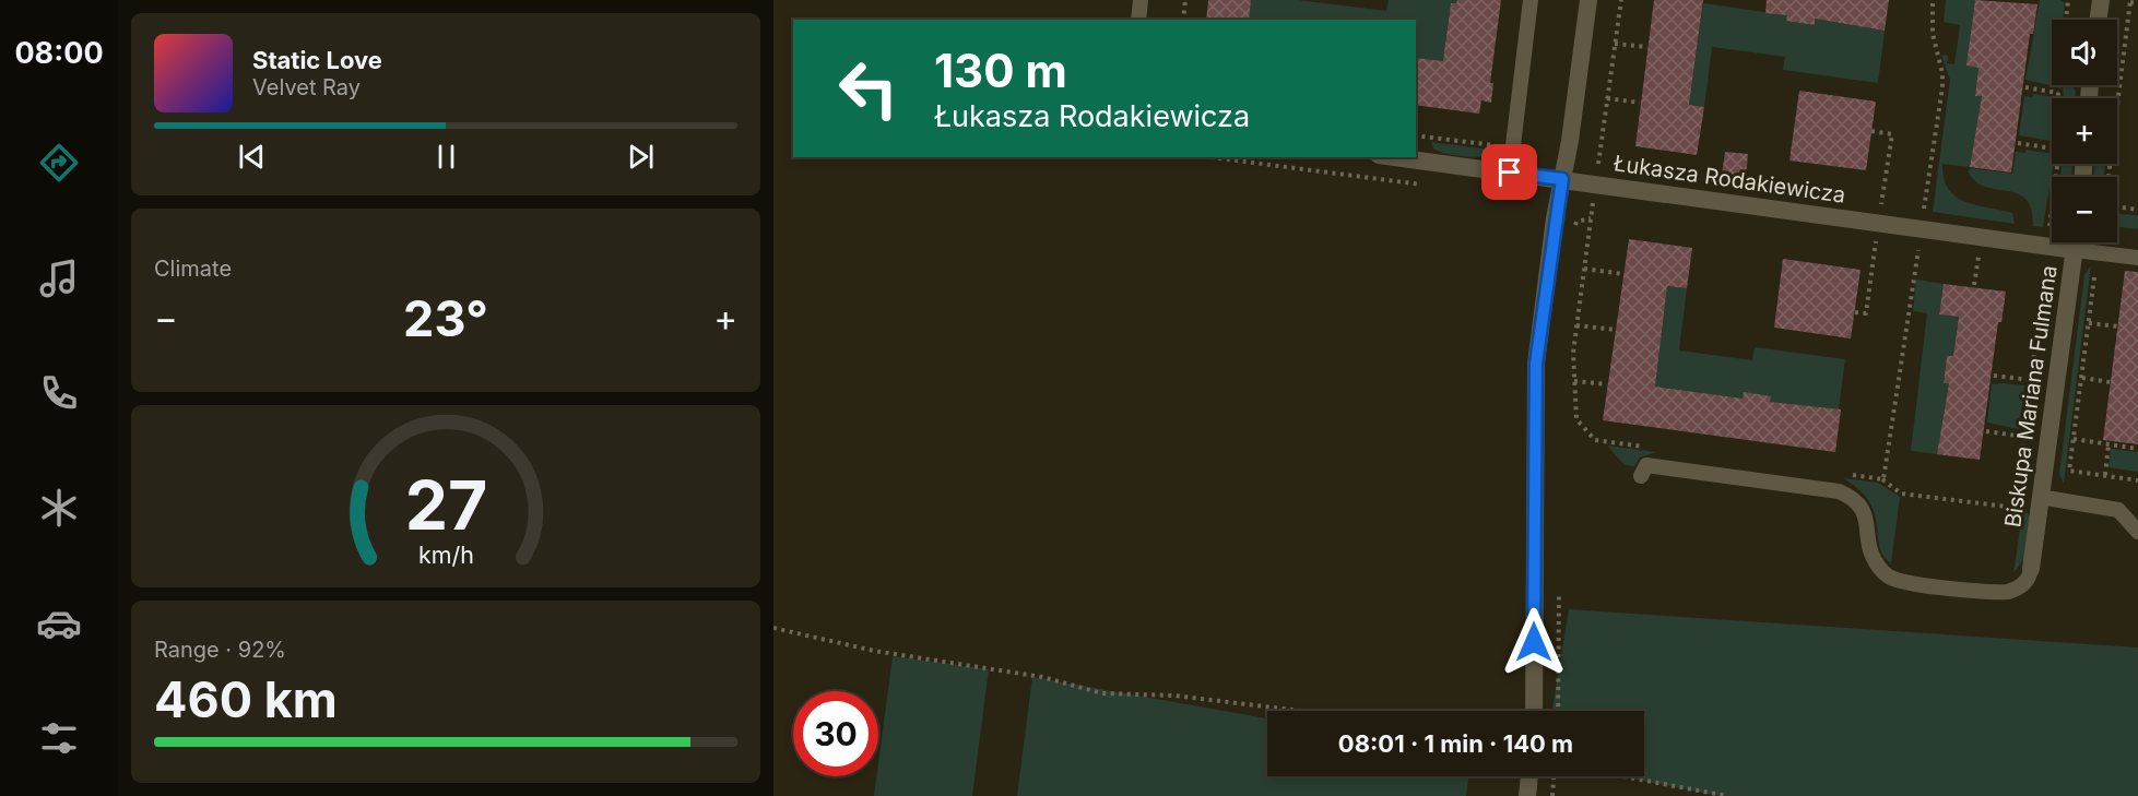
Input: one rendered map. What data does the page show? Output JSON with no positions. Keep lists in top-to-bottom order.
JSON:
{
  "streets": {
    "street": ["Łukasza Rodakiewicza", "Biskupa Mariana Fulmana"]
  },
  "crossings": [
    ["Łukasza Rodakiewicza", "Biskupa Mariana Fulmana"]
  ],
  "page": {
    "tabs": "08:00",
    "map_buttons": ["+", "−"],
    "turn": ["130 m", "Łukasza Rodakiewicza"],
    "song": ["Static Love", "Velvet Ray"],
    "tile": [
      "Climate",
      ["Range · 92%", "460 km"]
    ],
    "heat": ["−", "23°", "+"],
    "limit": "30",
    "trip": "08:01 · 1 min · 140 m",
    "gauge": ["27", "km/h"]
  }
}
